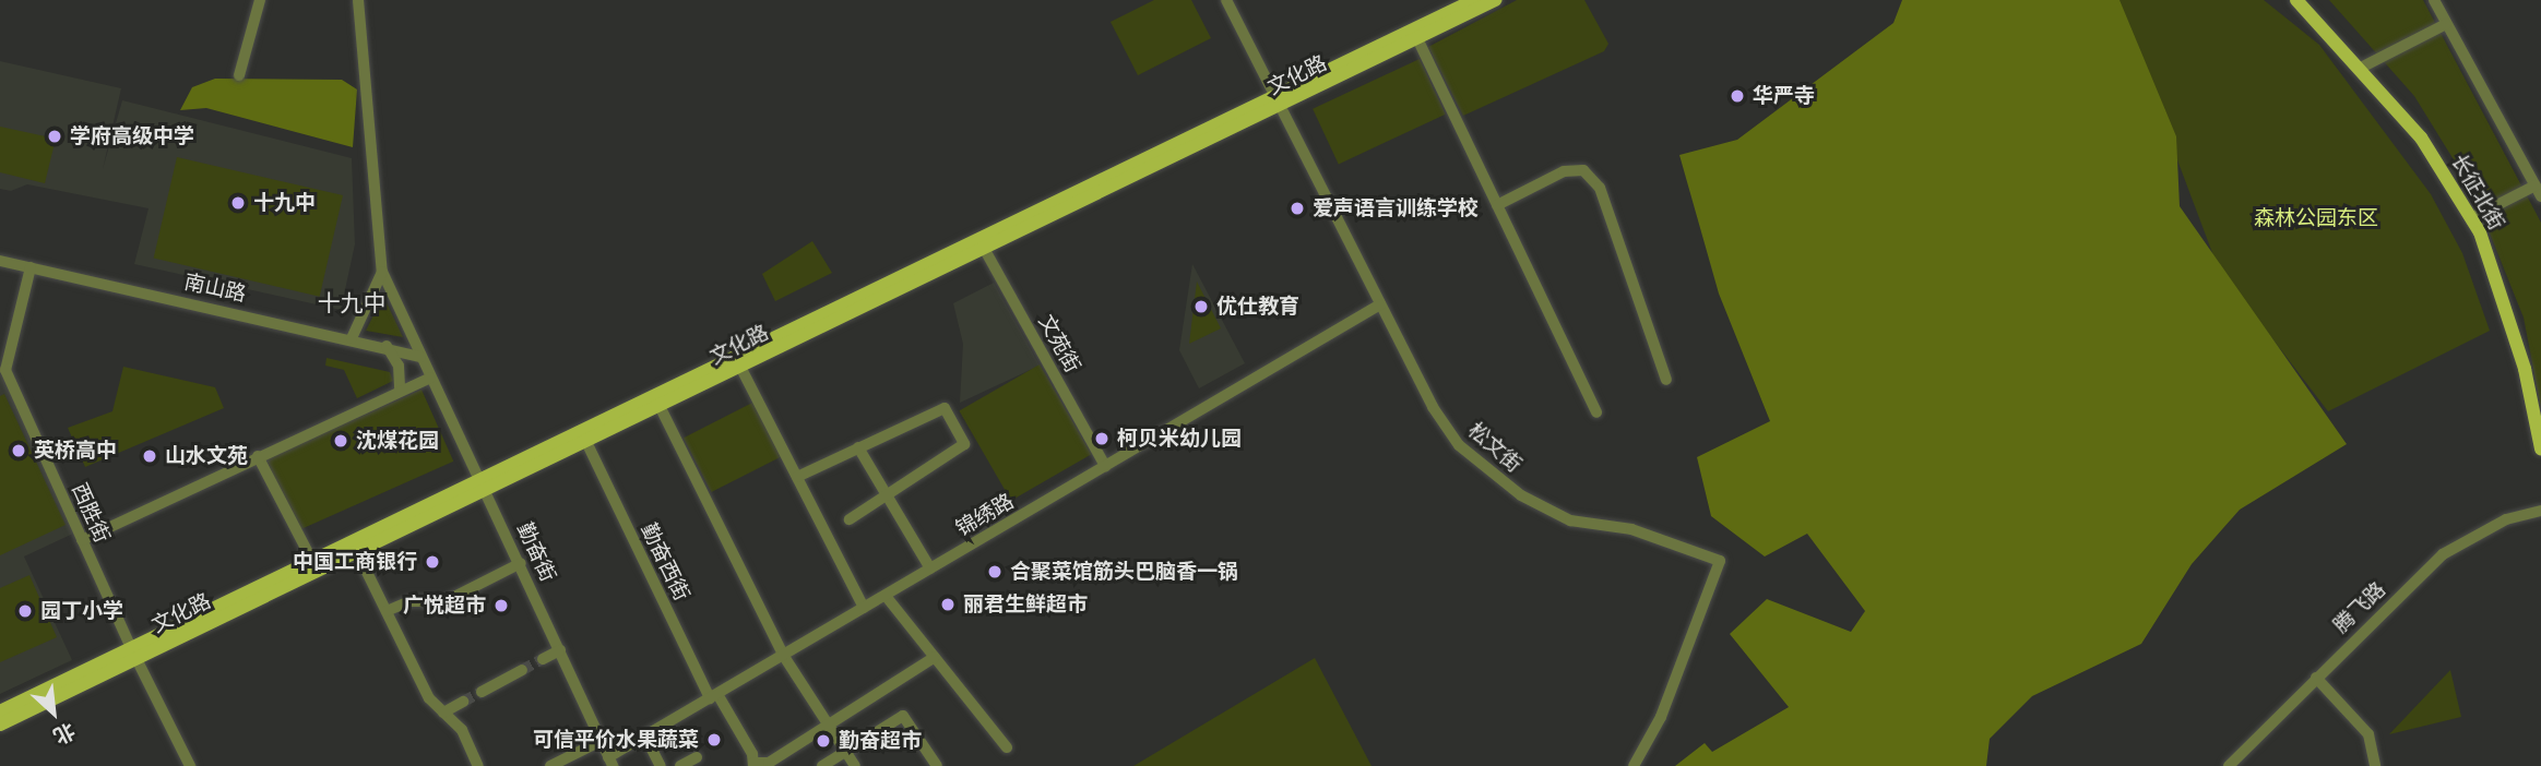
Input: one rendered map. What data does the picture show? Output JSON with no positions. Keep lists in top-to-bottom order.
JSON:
{
  "streets": {
    "main road": ["文化路", "长征北街"],
    "street": [
      "南山路",
      "文苑街",
      "松文街",
      "西胜街",
      "锦绣路",
      "勤奋街",
      "勤奋西街",
      "腾飞路"
    ]
  },
  "crossings": [
    ["文化路", "文苑街"],
    ["文化路", "松文街"],
    ["文化路", "西胜街"],
    ["文化路", "勤奋街"],
    ["文化路", "勤奋西街"],
    ["南山路", "西胜街"],
    ["南山路", "勤奋街"],
    ["文苑街", "锦绣路"],
    ["松文街", "锦绣路"],
    ["锦绣路", "勤奋街"],
    ["锦绣路", "勤奋西街"]
  ],
  "districts": ["十九中"],
  "parks": ["森林公园东区"],
  "places": [
    "华严寺",
    "学府高级中学",
    "十九中",
    "爱声语言训练学校",
    "优仕教育",
    "柯贝米幼儿园",
    "沈煤花园",
    "英桥高中",
    "山水文苑",
    "中国工商银行",
    "合聚菜馆筋头巴脑香一锅",
    "丽君生鲜超市",
    "广悦超市",
    "园丁小学",
    "可信平价水果蔬菜",
    "勤奋超市"
  ],
  "north": "bottom right"
}
